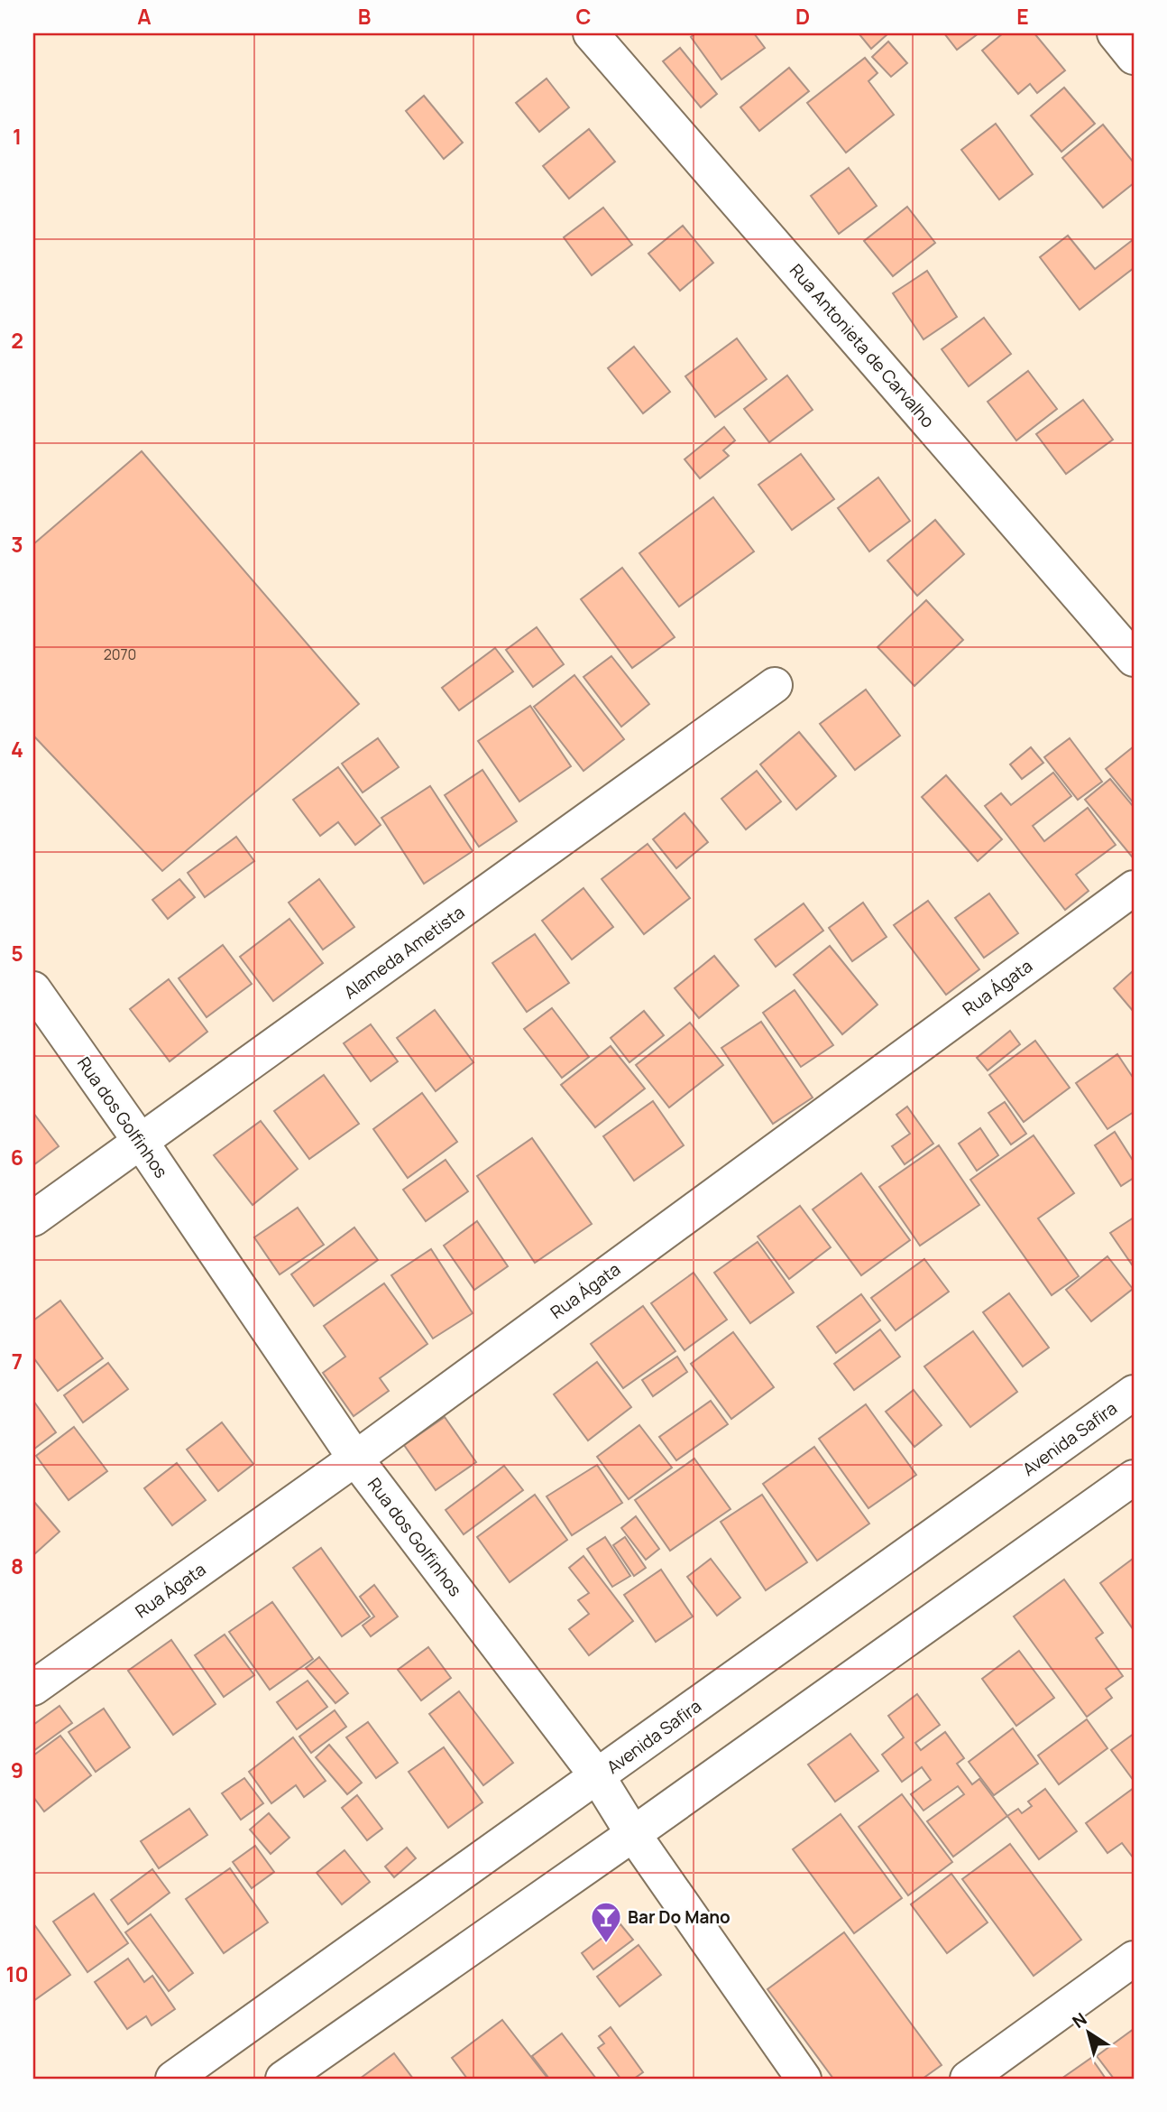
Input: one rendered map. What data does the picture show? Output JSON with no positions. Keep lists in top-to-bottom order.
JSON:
{
  "streets": {
    "street": [
      "Rua Antonieta de Carvalho",
      "Alameda Ametista",
      "Rua Ágata",
      "Rua dos Golfinhos",
      "Avenida Safira"
    ]
  },
  "crossings": [
    ["Alameda Ametista", "Rua dos Golfinhos"],
    ["Rua Ágata", "Rua dos Golfinhos"],
    ["Rua dos Golfinhos", "Avenida Safira"]
  ],
  "places": {
    "bar": ["Bar Do Mano"]
  },
  "house_numbers": ["2070"],
  "north": "top left",
  "grid": {
    "columns": [
      "A",
      "B",
      "C",
      "D",
      "E"
    ],
    "rows": [
      "1",
      "2",
      "3",
      "4",
      "5",
      "6",
      "7",
      "8",
      "9",
      "10"
    ]
  }
}
